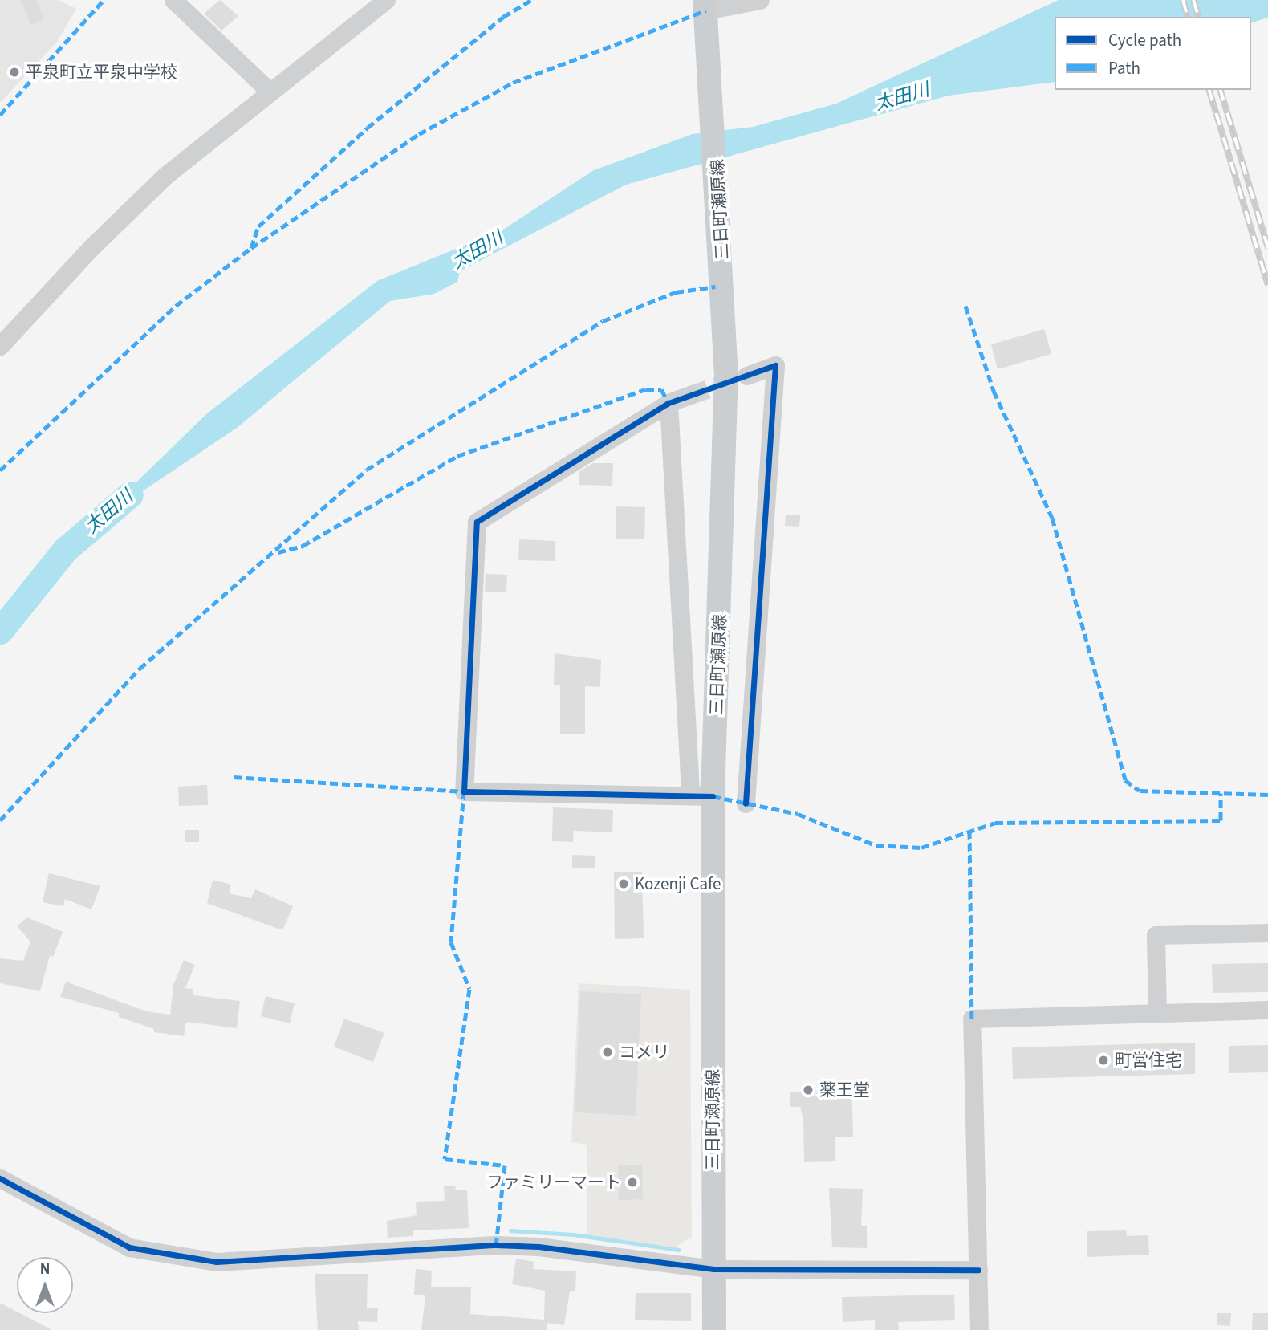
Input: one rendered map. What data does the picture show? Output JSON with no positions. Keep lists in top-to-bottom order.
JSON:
{
  "streets": {
    "main road": ["三日町瀬原線"]
  },
  "water": ["太田川"],
  "places": [
    "平泉町立平泉中学校",
    "Kozenji Cafe",
    "コメリ",
    "町営住宅",
    "薬王堂",
    "ファミリーマート"
  ],
  "legend": ["Cycle path", "Path"],
  "north": "top"
}
